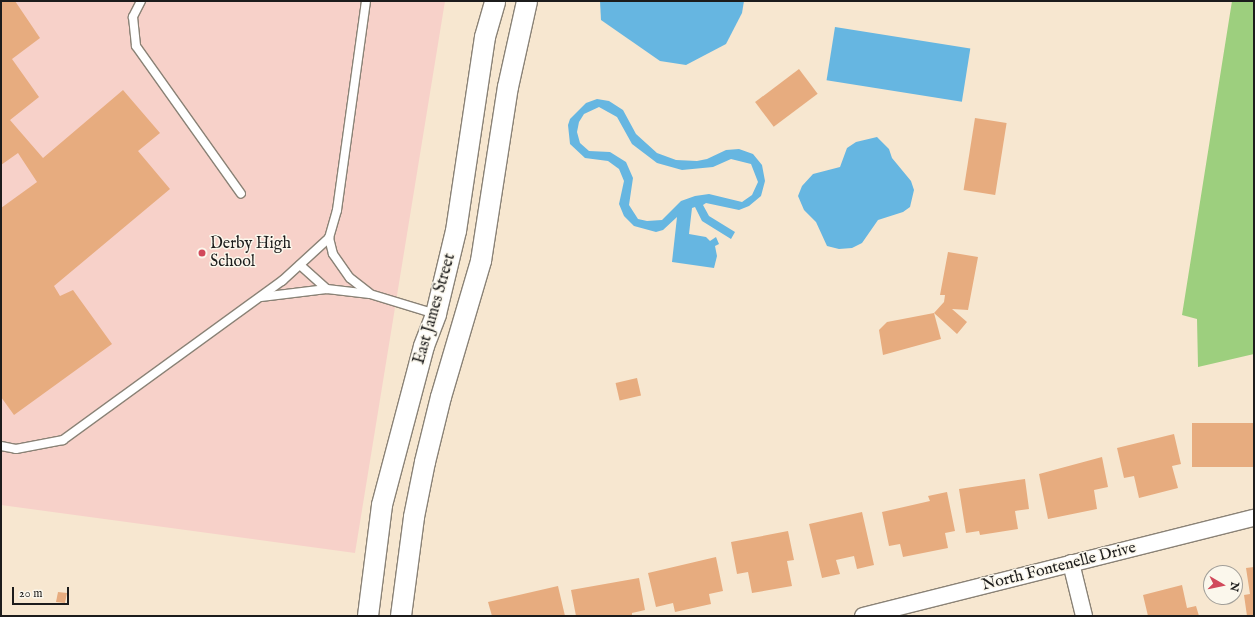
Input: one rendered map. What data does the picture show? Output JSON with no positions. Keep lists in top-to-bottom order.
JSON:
{
  "streets": {
    "street": ["East James Street", "North Fontenelle Drive"]
  },
  "places": ["Derby High School"],
  "scale_bar": "20 m",
  "north": "right"
}
